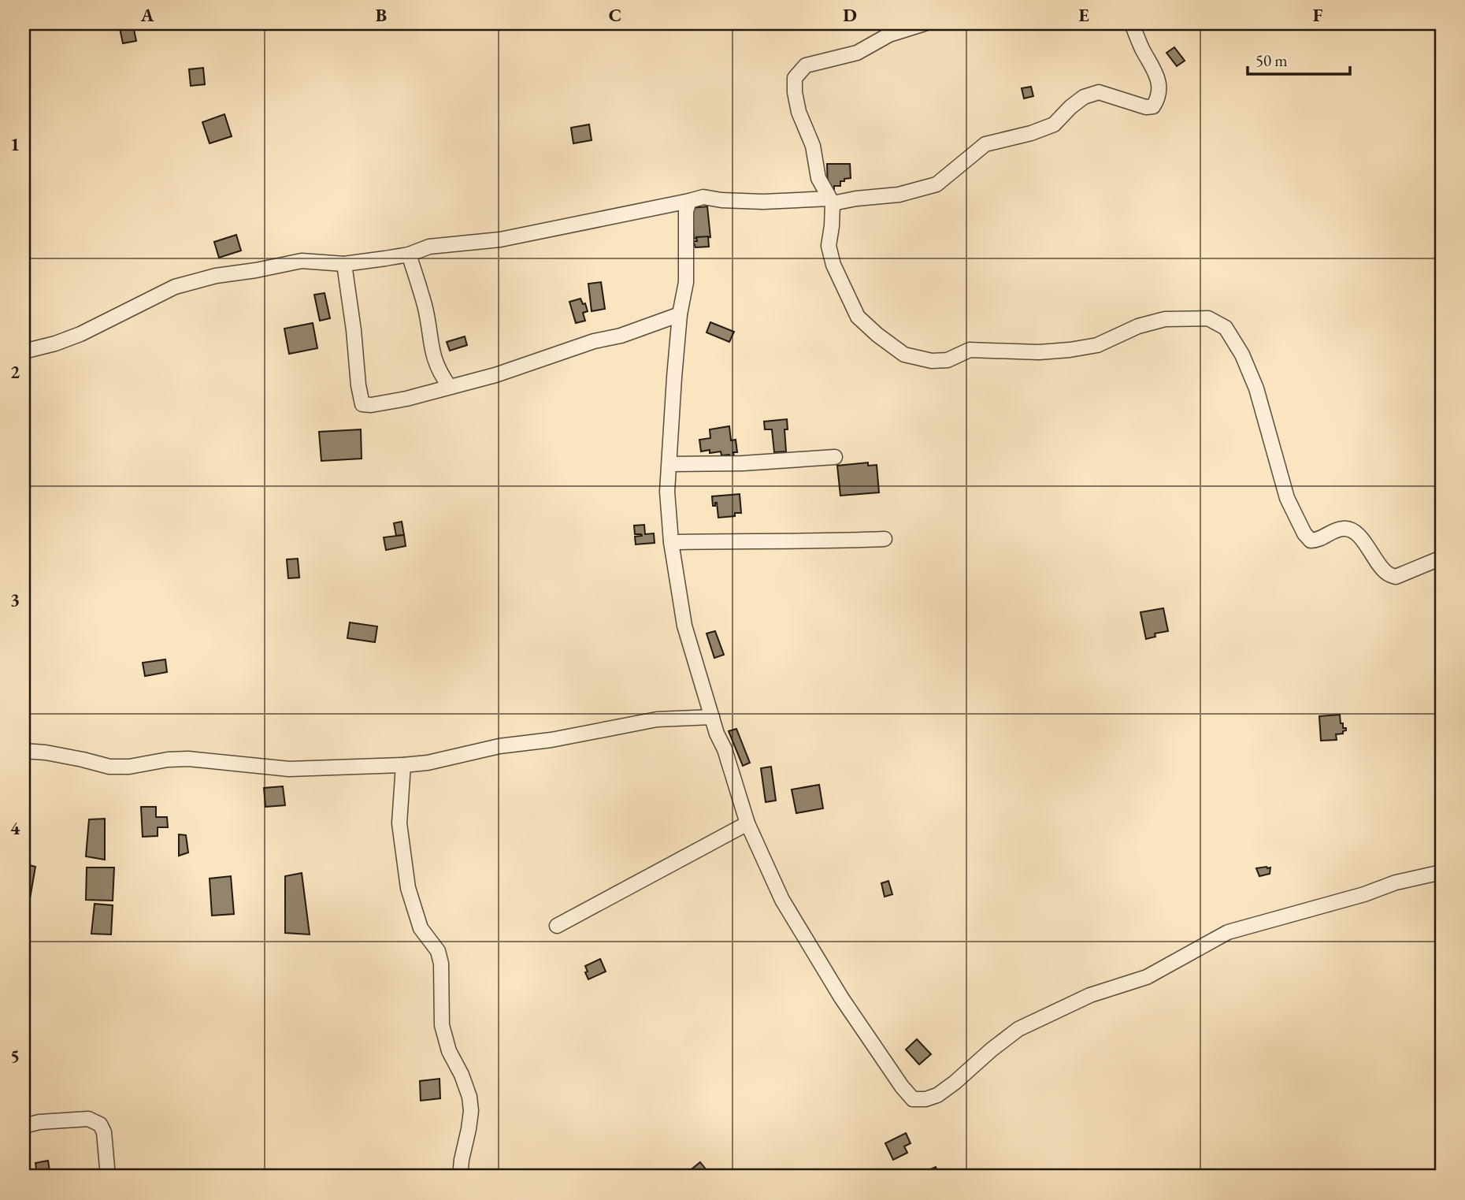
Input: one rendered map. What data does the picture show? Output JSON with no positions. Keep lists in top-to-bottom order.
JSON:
{
  "scale_bar": "50 m",
  "grid": {
    "columns": [
      "A",
      "B",
      "C",
      "D",
      "E",
      "F"
    ],
    "rows": [
      "1",
      "2",
      "3",
      "4",
      "5"
    ]
  }
}
